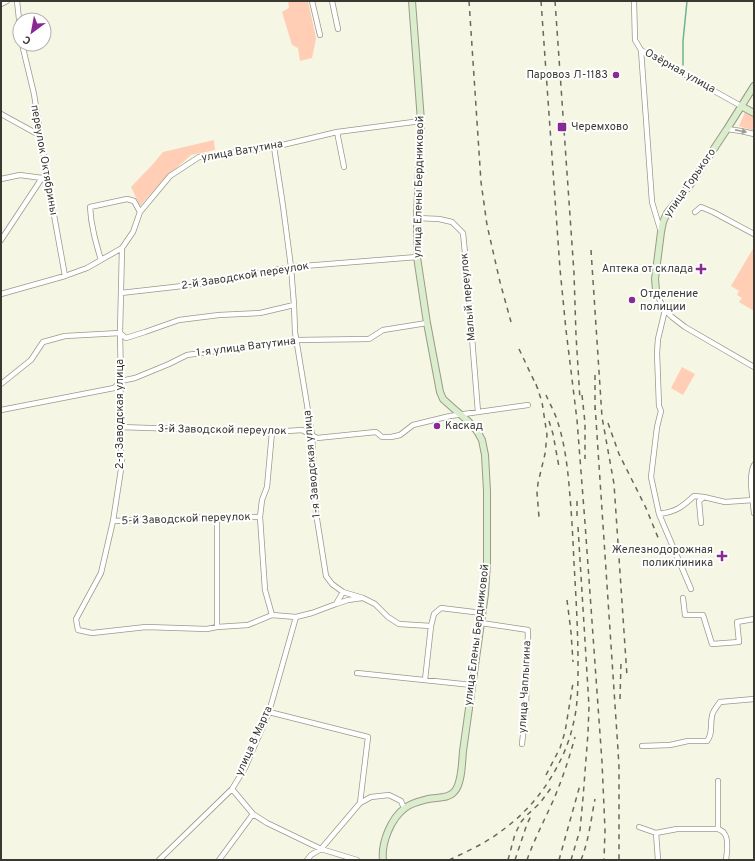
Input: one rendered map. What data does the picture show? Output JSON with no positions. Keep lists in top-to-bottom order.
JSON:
{
  "streets": {
    "street": [
      "Озёрная улица",
      "улица Ватутина",
      "переулок Октябрины",
      "улица Горького",
      "улица Елены Бердниковой",
      "2-й Заводской переулок",
      "Малый переулок",
      "1-я улица Ватутина",
      "2-я Заводская улица",
      "3-й Заводской переулок",
      "1-я Заводская улица",
      "5-й Заводской переулок",
      "улица Чаплыгина",
      "улица 8 Марта"
    ]
  },
  "crossings": [
    ["Озёрная улица", "улица Горького"],
    ["улица Ватутина", "переулок Октябрины"],
    ["улица Ватутина", "улица Елены Бердниковой"],
    ["улица Ватутина", "2-я Заводская улица"],
    ["улица Ватутина", "1-я Заводская улица"],
    ["улица Елены Бердниковой", "2-й Заводской переулок"],
    ["улица Елены Бердниковой", "Малый переулок"],
    ["улица Елены Бердниковой", "1-я улица Ватутина"],
    ["улица Елены Бердниковой", "3-й Заводской переулок"],
    ["улица Елены Бердниковой", "улица Чаплыгина"],
    ["2-й Заводской переулок", "2-я Заводская улица"],
    ["2-й Заводской переулок", "1-я Заводская улица"],
    ["Малый переулок", "3-й Заводской переулок"],
    ["1-я улица Ватутина", "2-я Заводская улица"],
    ["1-я улица Ватутина", "1-я Заводская улица"],
    ["2-я Заводская улица", "3-й Заводской переулок"],
    ["2-я Заводская улица", "5-й Заводской переулок"],
    ["3-й Заводской переулок", "1-я Заводская улица"]
  ],
  "places": {
    "other": ["Паровоз Л-1183", "Отделение полиции", "Каскад"],
    "transit": ["Черемхово"],
    "health": ["Аптека от склада", "Железнодорожная поликлиника"]
  },
  "north": "bottom left"
}
